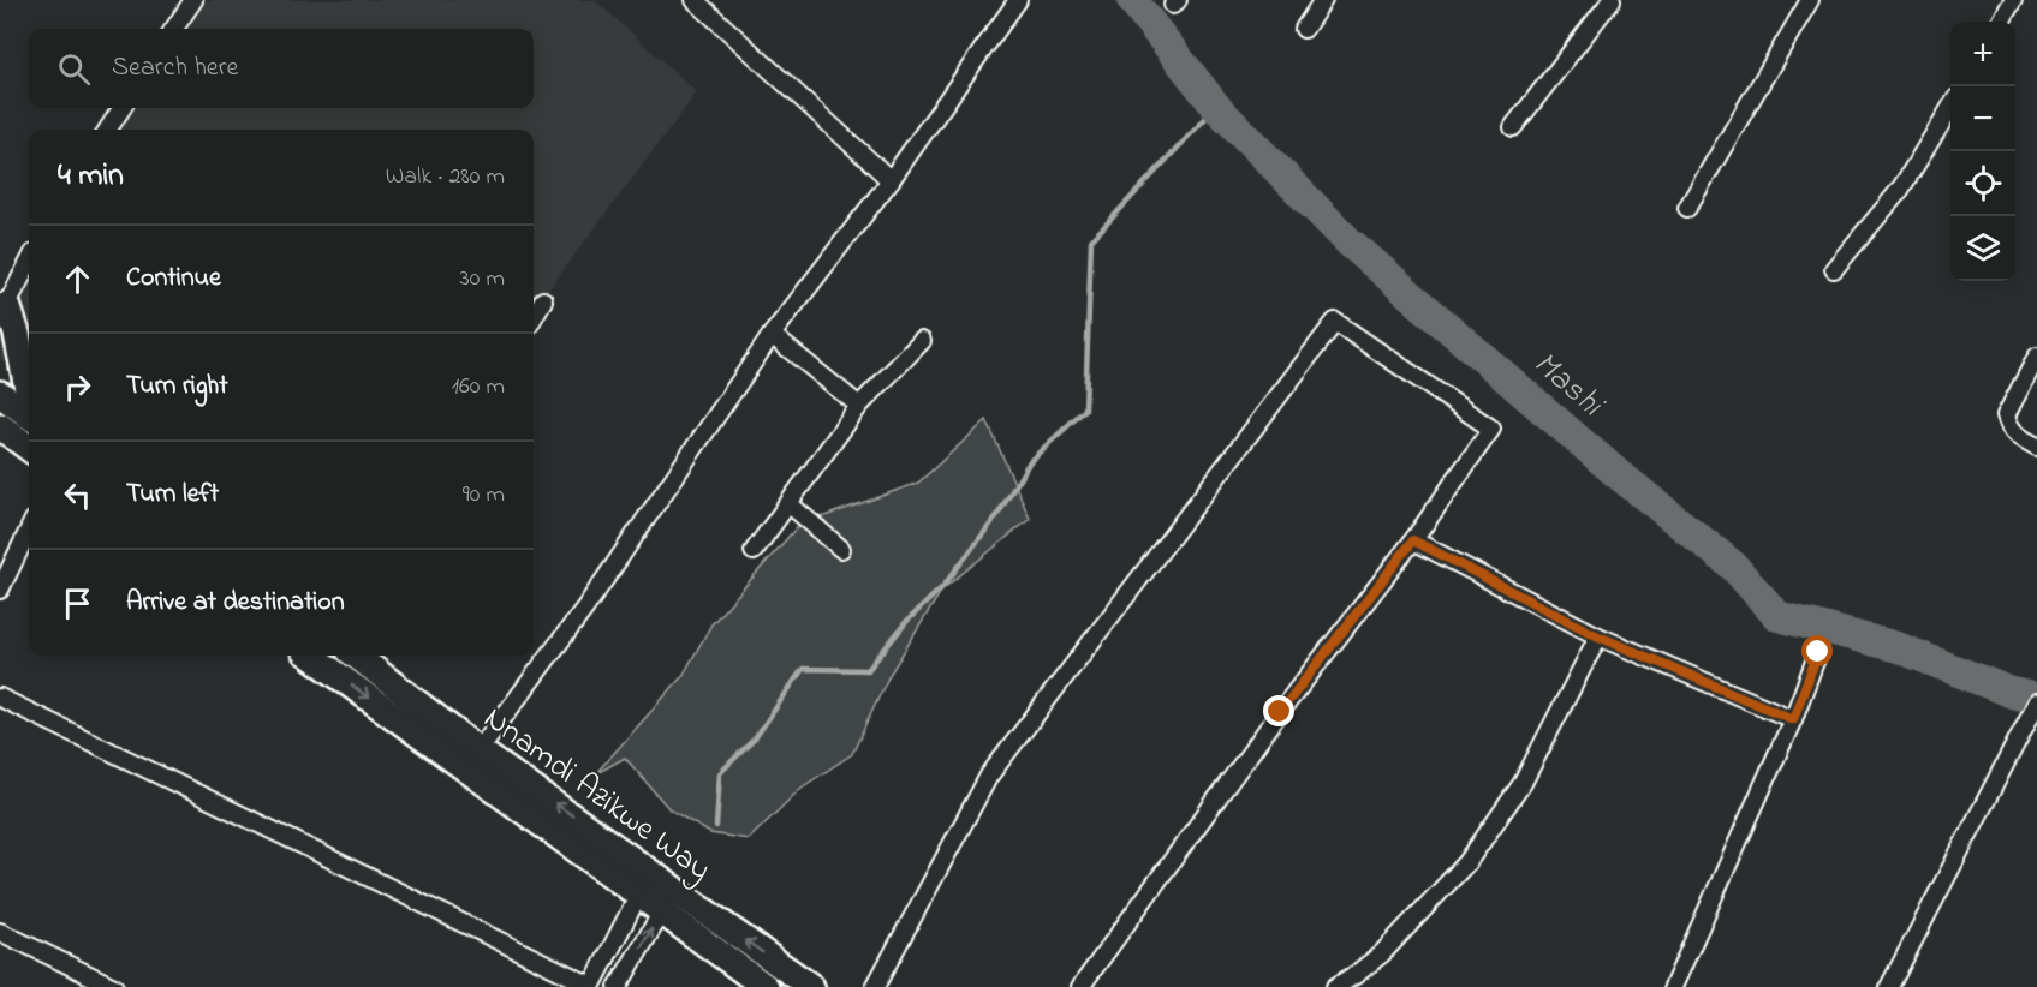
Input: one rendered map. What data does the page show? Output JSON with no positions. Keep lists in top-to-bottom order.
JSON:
{
  "streets": {
    "highway": ["Nnamdi Azikwe Way"]
  },
  "water": ["Mashi"],
  "page": {
    "map_buttons": ["+", "−"],
    "search": "Search here",
    "heading": ["4 min", "Walk · 280 m"],
    "list": [
      ["Continue", "30 m"],
      ["Turn right", "160 m"],
      ["Turn left", "90 m"],
      "Arrive at destination"
    ]
  }
}
